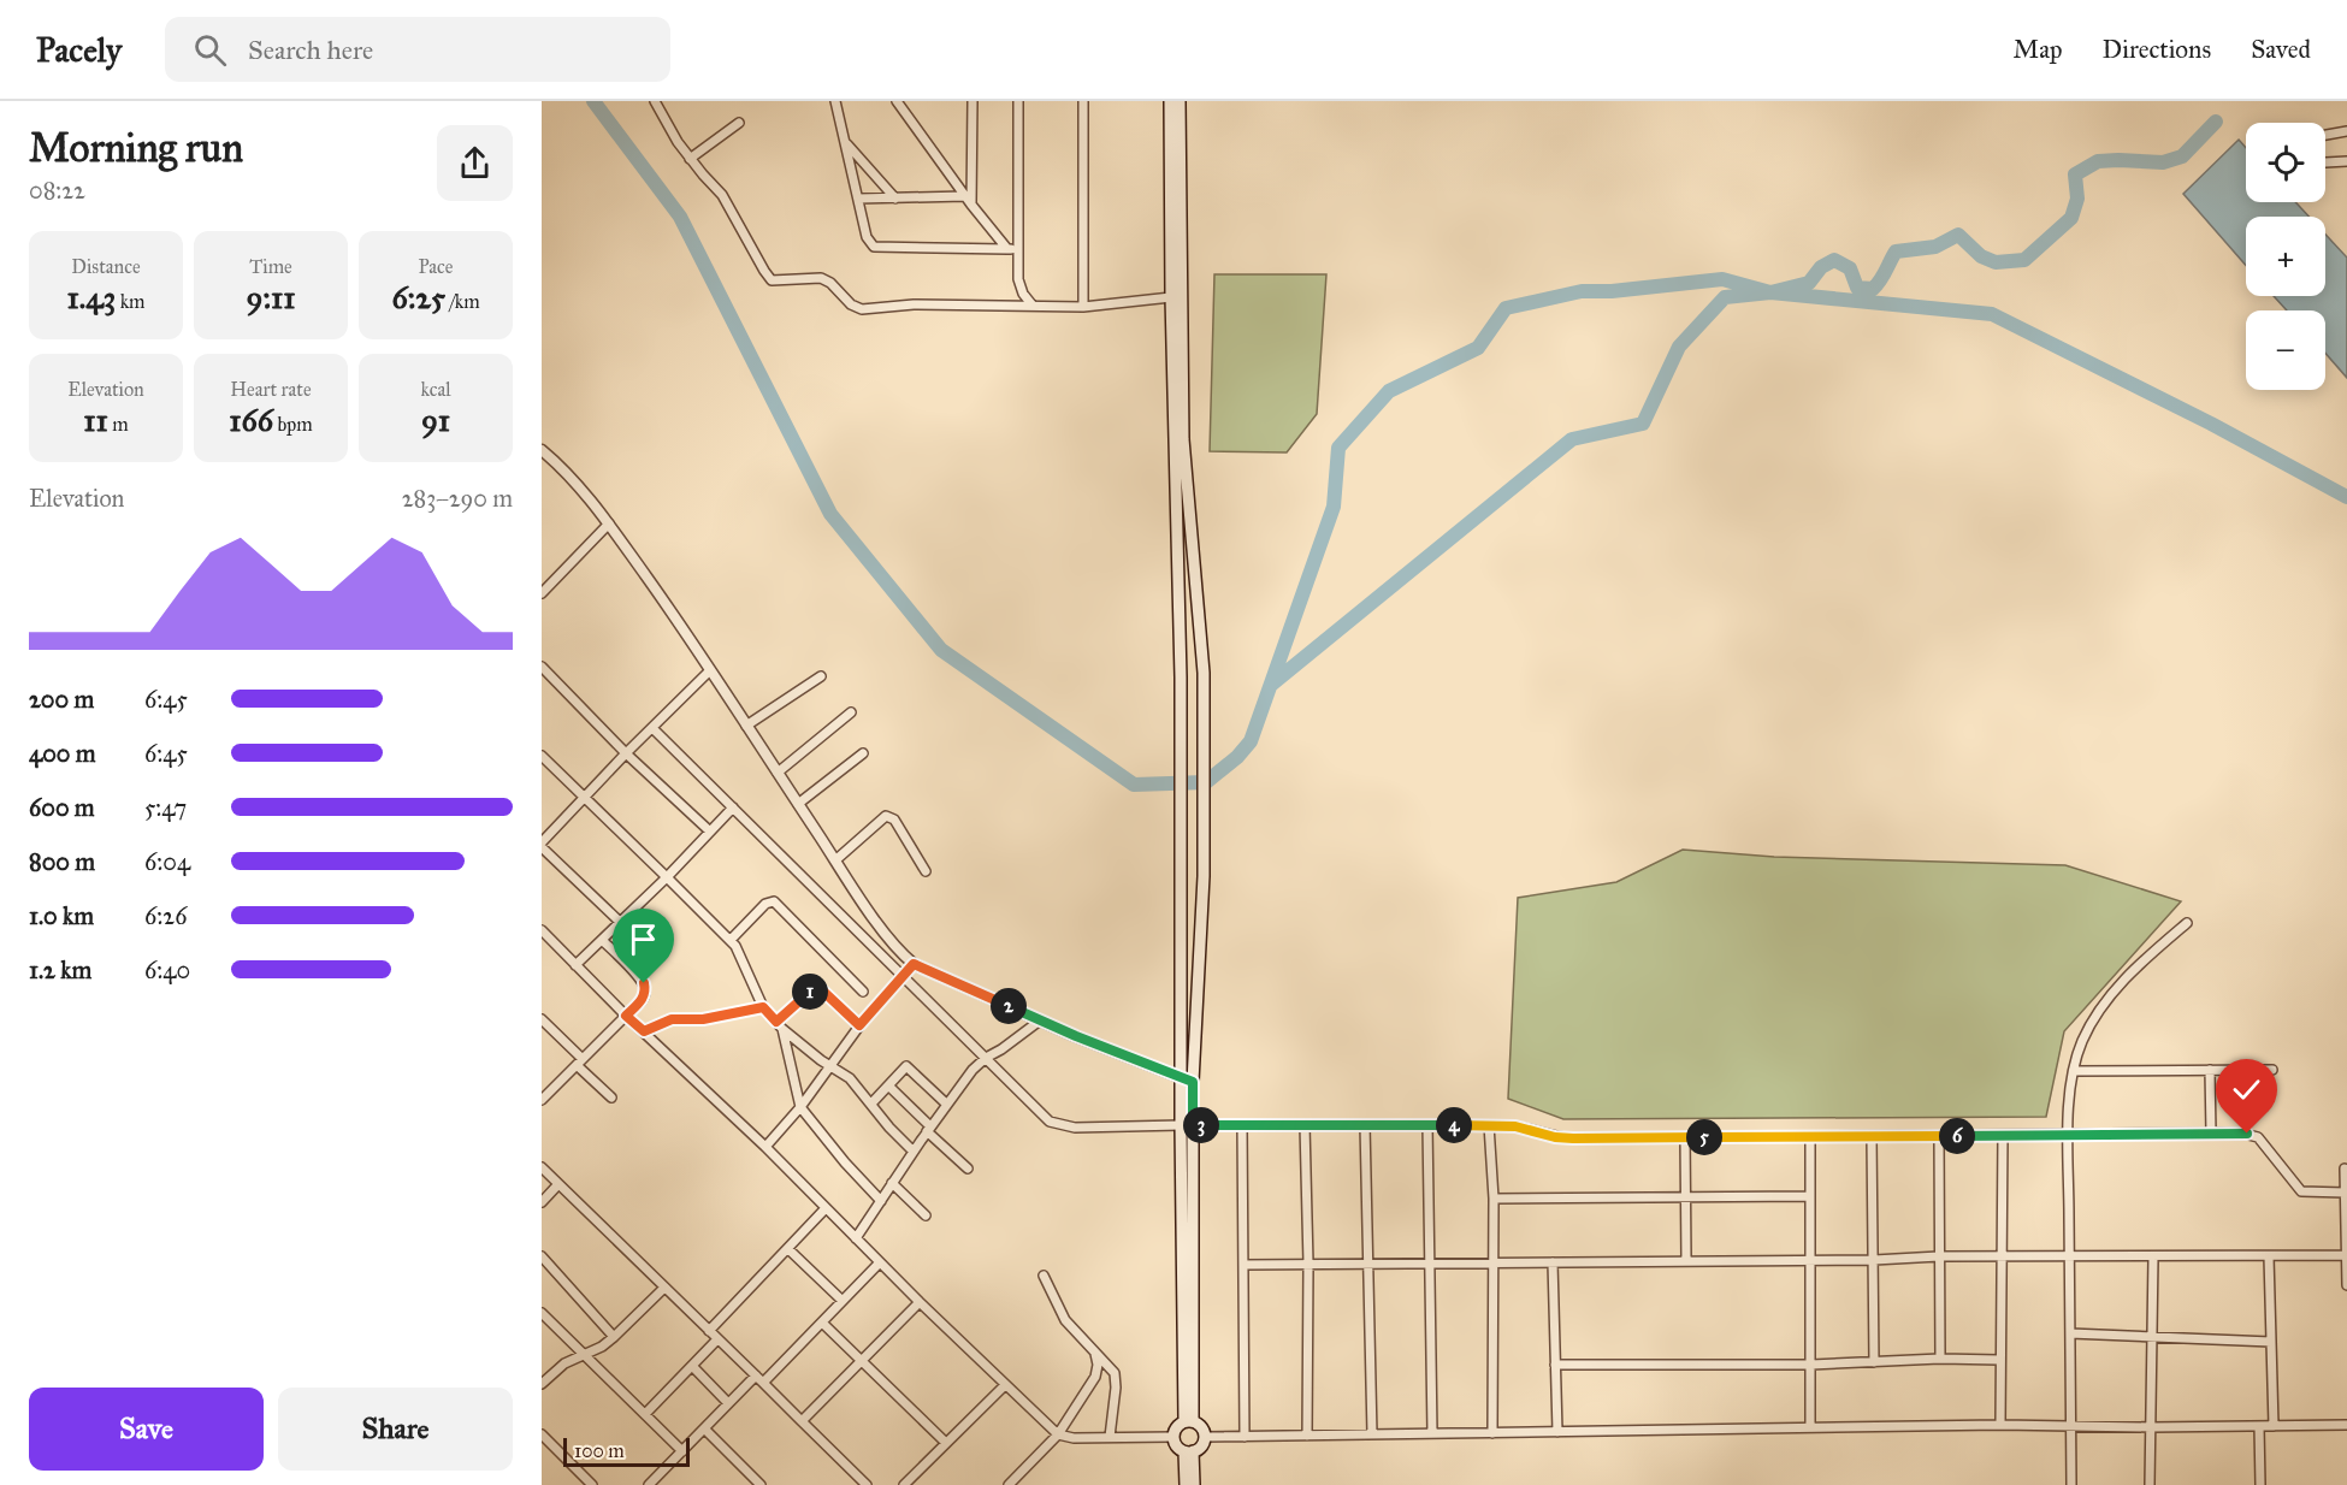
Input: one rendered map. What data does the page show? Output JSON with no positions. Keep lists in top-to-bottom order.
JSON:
{
  "scale_bar": "100 m",
  "page": {
    "header": "Pacely",
    "search": "Search here",
    "nav": ["Map", "Directions", "Saved"],
    "heading": ["Morning run", "08:22"],
    "map_buttons": ["+", "−"],
    "stats": [
      ["Distance", "1.43 km"],
      ["Time", "9:11"],
      ["Pace", "6:25 /km"],
      ["Elevation", "11 m"],
      ["Heart rate", "166 bpm"],
      ["kcal", "91"]
    ],
    "chart": ["Elevation", "283–290 m"],
    "list": [
      {
        "name": "200 m",
        "note": "6:45"
      },
      {
        "name": "400 m",
        "note": "6:45"
      },
      {
        "name": "600 m",
        "note": "5:47"
      },
      {
        "name": "800 m",
        "note": "6:04"
      },
      {
        "name": "1.0 km",
        "note": "6:26"
      },
      {
        "name": "1.2 km",
        "note": "6:40"
      }
    ],
    "pins": [
      "1",
      "2",
      "3",
      "4",
      "6",
      "5"
    ],
    "buttons": ["Save", "Share"],
    "scale": "100 m"
  }
}
